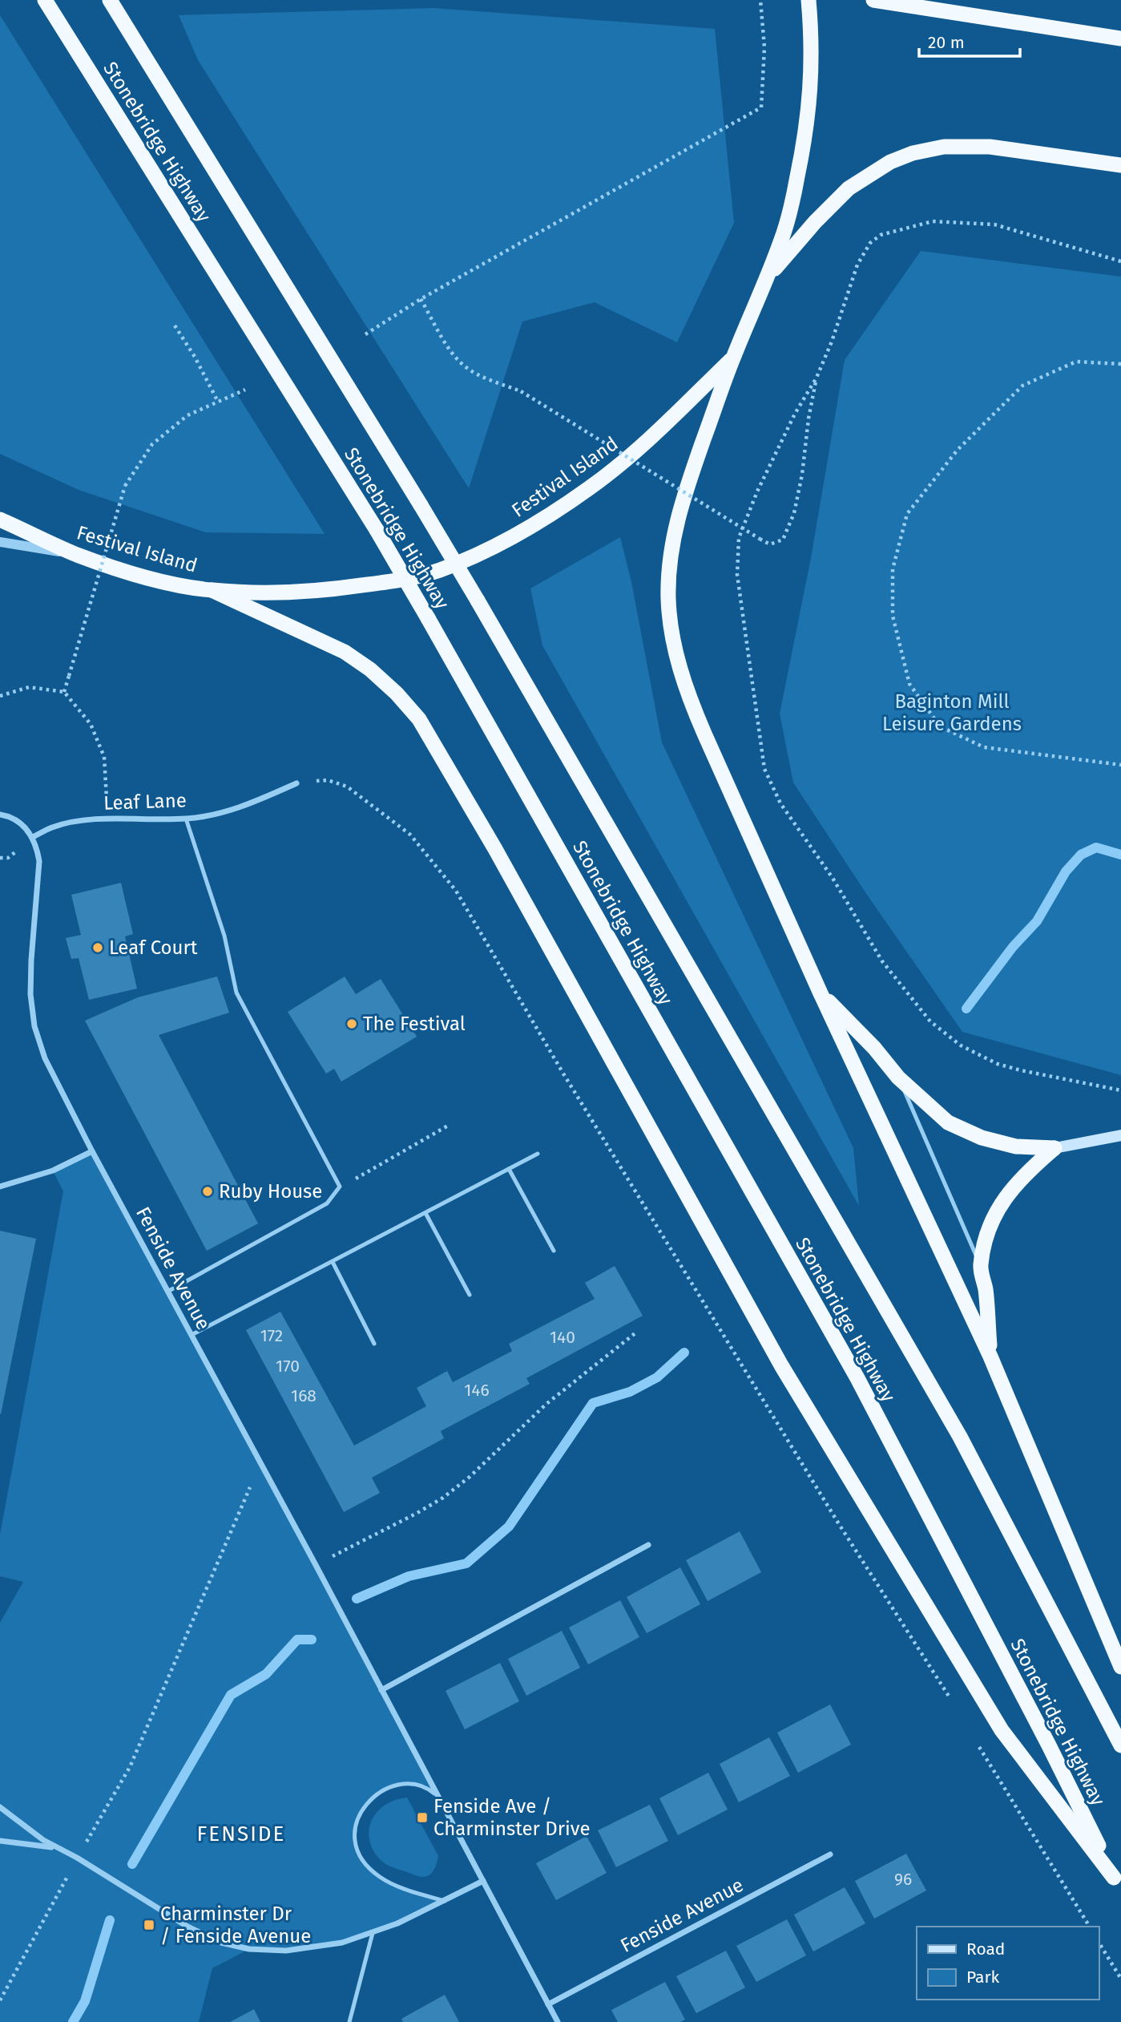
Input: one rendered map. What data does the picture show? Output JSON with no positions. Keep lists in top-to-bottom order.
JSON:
{
  "streets": {
    "highway": ["Stonebridge Highway", "Festival Island"],
    "street": ["Leaf Lane", "Fenside Avenue"]
  },
  "crossings": [
    ["Leaf Lane", "Fenside Avenue"]
  ],
  "districts": ["FENSIDE"],
  "parks": ["Baginton Mill Leisure Gardens"],
  "places": {
    "other": ["Leaf Court", "The Festival", "Ruby House"],
    "transit": ["Fenside Ave / Charminster Drive", "Charminster Dr / Fenside Avenue"]
  },
  "house_numbers": [
    "172",
    "140",
    "170",
    "146",
    "168",
    "96"
  ],
  "legend": ["Road", "Park"],
  "scale_bar": "20 m"
}
